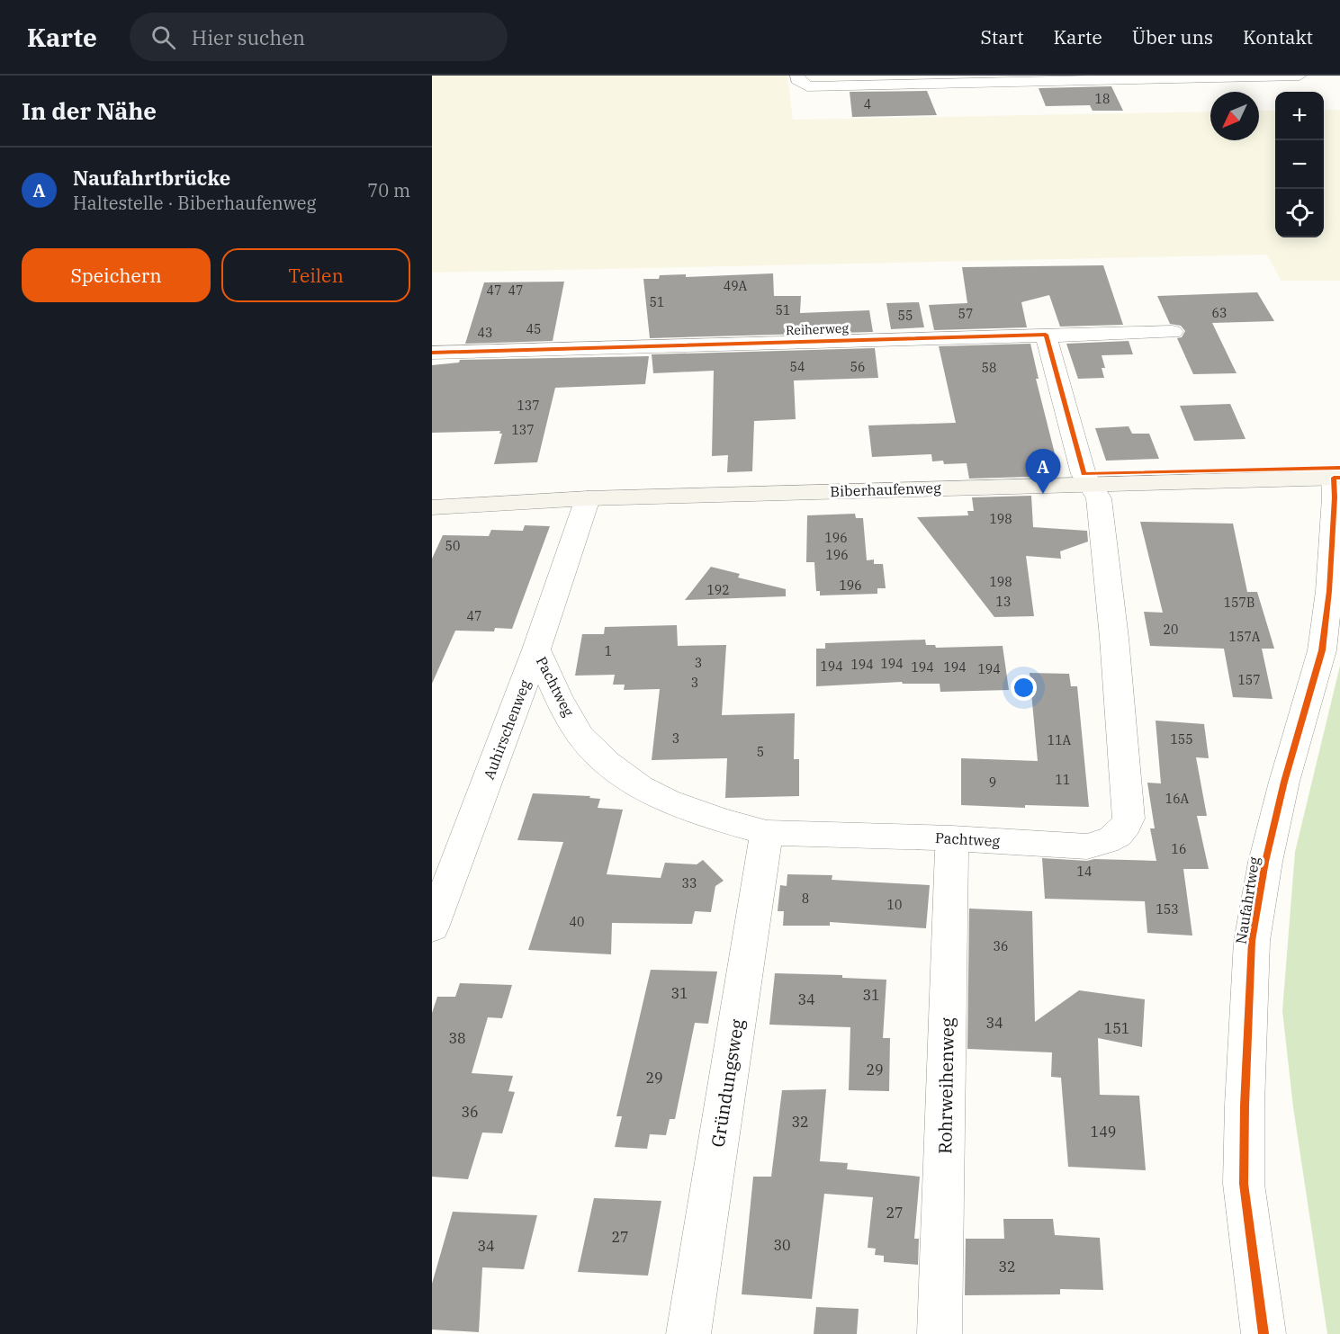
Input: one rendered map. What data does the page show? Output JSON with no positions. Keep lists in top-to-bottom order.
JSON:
{
  "streets": {
    "main road": ["Biberhaufenweg"],
    "street": [
      "Reiherweg",
      "Pachtweg",
      "Auhirschenweg",
      "Naufahrtweg",
      "Gründungsweg",
      "Rohrweihenweg"
    ]
  },
  "crossings": [
    ["Biberhaufenweg", "Pachtweg"],
    ["Biberhaufenweg", "Auhirschenweg"],
    ["Biberhaufenweg", "Naufahrtweg"],
    ["Pachtweg", "Auhirschenweg"],
    ["Pachtweg", "Gründungsweg"],
    ["Pachtweg", "Rohrweihenweg"]
  ],
  "house_numbers": [
    "18",
    "4",
    "49A",
    "47",
    "47",
    "51",
    "51",
    "63",
    "57",
    "55",
    "45",
    "43",
    "54",
    "56",
    "58",
    "137",
    "137",
    "198",
    "196",
    "50",
    "196",
    "198",
    "196",
    "192",
    "13",
    "157B",
    "47",
    "20",
    "157A",
    "1",
    "3",
    "194",
    "194",
    "194",
    "194",
    "194",
    "194",
    "157",
    "3",
    "3",
    "155",
    "11A",
    "5",
    "11",
    "9",
    "16A",
    "16",
    "14",
    "33",
    "8",
    "10",
    "153",
    "40",
    "36",
    "31",
    "31",
    "34",
    "34",
    "151",
    "38",
    "29",
    "29",
    "36",
    "32",
    "149",
    "27",
    "27",
    "30",
    "34",
    "32"
  ],
  "north": "bottom left",
  "page": {
    "header": "Karte",
    "search": "Hier suchen",
    "nav": [
      "Start",
      "Karte",
      "Über uns",
      "Kontakt"
    ],
    "heading": "In der Nähe",
    "map_buttons": ["+", "−"],
    "list": [
      {
        "mark": "A",
        "name": "Naufahrtbrücke",
        "note": "Haltestelle · Biberhaufenweg",
        "value": "70 m"
      }
    ],
    "buttons": ["Speichern", "Teilen"],
    "pins": "A"
  }
}
